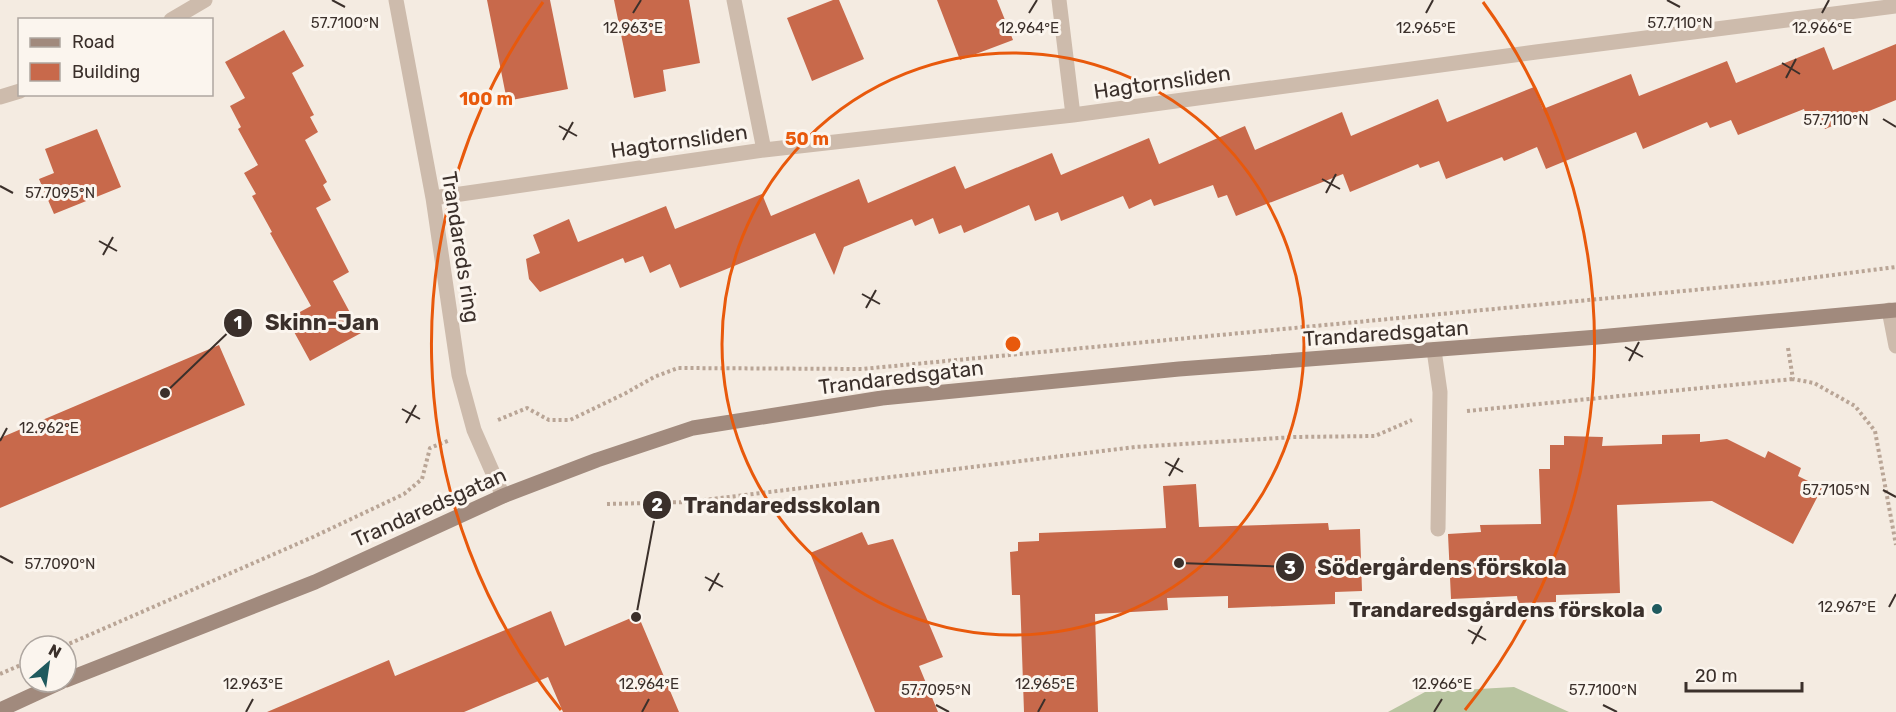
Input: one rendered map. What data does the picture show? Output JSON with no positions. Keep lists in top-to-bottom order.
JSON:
{
  "streets": {
    "street": ["Hagtornsliden", "Trandareds ring", "Trandaredsgatan"]
  },
  "crossings": [
    ["Hagtornsliden", "Trandareds ring"],
    ["Trandareds ring", "Trandaredsgatan"]
  ],
  "places": [
    "Skinn-Jan",
    "Södergårdens förskola",
    "Trandaredsgårdens förskola",
    "Trandaredsskolan"
  ],
  "legend": ["Road", "Building"],
  "scale_bar": "20 m",
  "north": "top right",
  "coordinates": [
    "57.7110°N",
    "57.7100°N",
    "12.963°E",
    "12.964°E",
    "12.965°E",
    "12.966°E",
    "57.7095°N",
    "12.962°E",
    "57.7105°N",
    "57.7090°N",
    "12.967°E"
  ],
  "rings": ["100 m", "50 m"]
}
